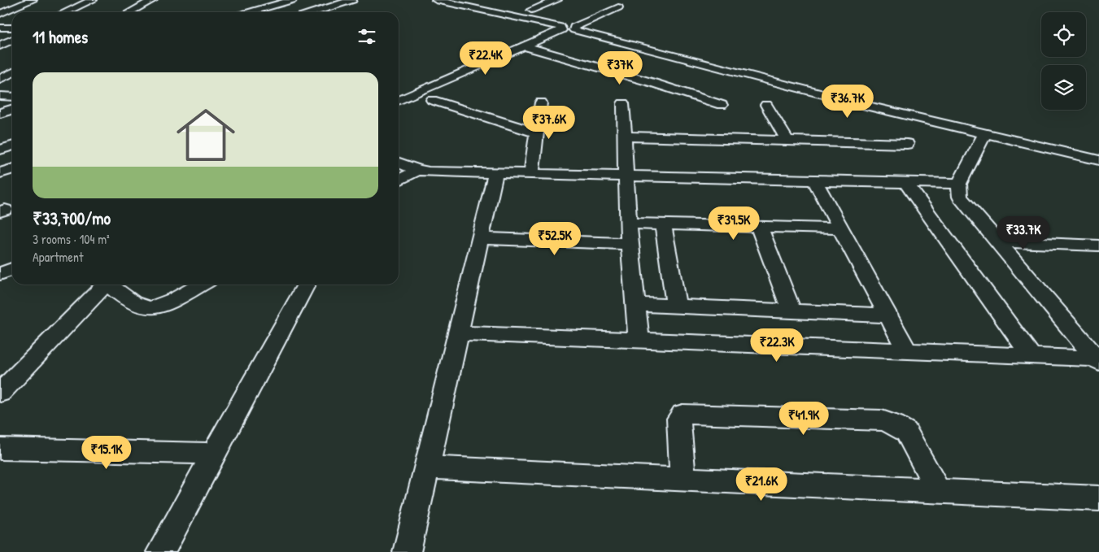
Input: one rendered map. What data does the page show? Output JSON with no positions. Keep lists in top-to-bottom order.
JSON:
{
  "page": {
    "heading": "11 homes",
    "price": [
      "₹22.4K",
      "₹37K",
      "₹36.7K",
      "₹37.6K",
      "₹39.5K",
      "₹33.7K",
      "₹52.5K",
      "₹22.3K",
      "₹41.9K",
      "₹15.1K",
      "₹21.6K"
    ],
    "list": [
      {
        "name": "₹33,700/mo",
        "note": "3 rooms · 104 m² · Apartment"
      }
    ]
  }
}
